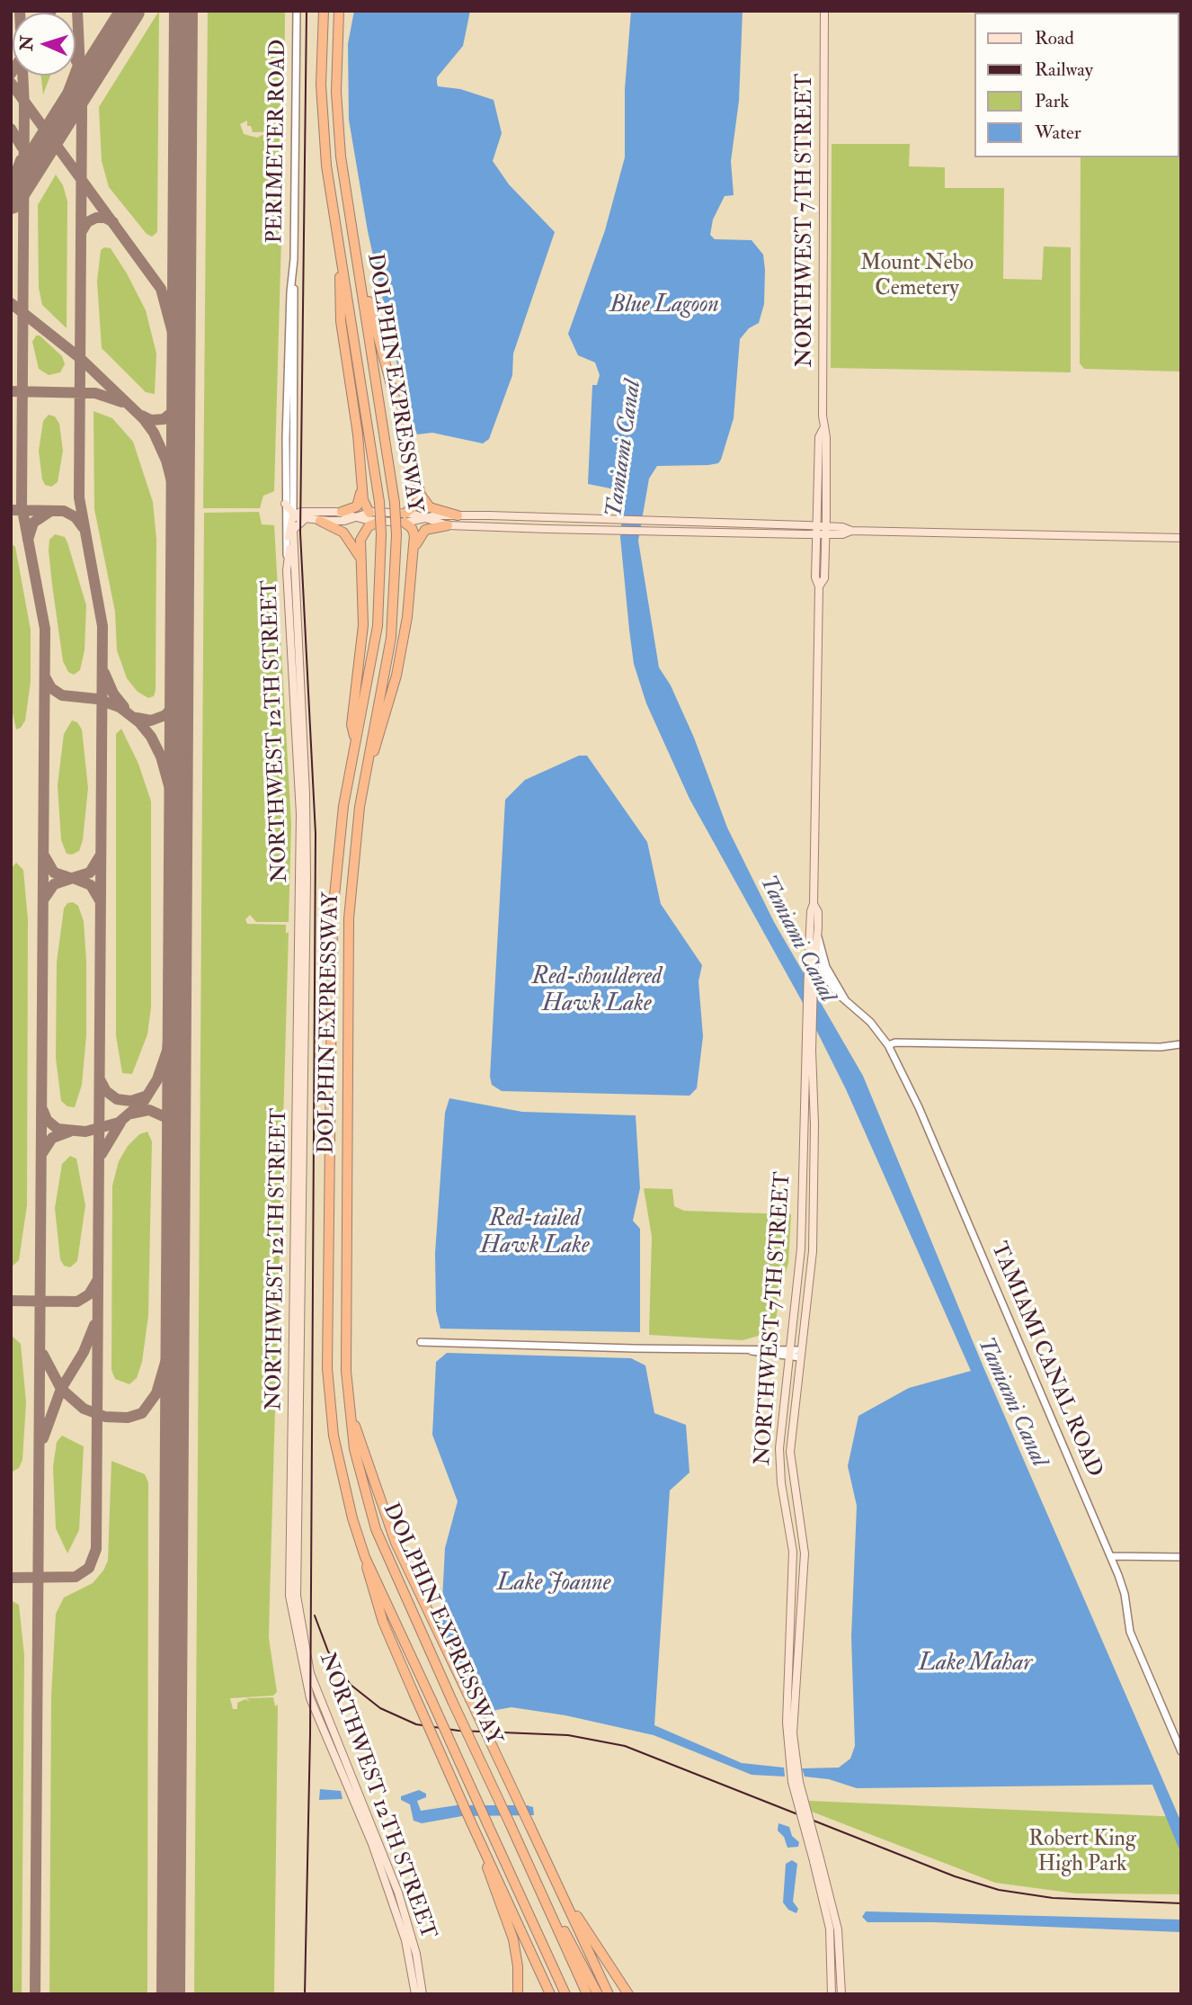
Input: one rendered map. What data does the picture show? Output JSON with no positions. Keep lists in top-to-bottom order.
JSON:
{
  "streets": {
    "highway": ["DOLPHIN EXPRESSWAY"],
    "main road": ["NORTHWEST 7TH STREET", "NORTHWEST 12TH STREET"],
    "street": ["PERIMETER ROAD", "TAMIAMI CANAL ROAD"]
  },
  "crossings": [
    ["PERIMETER ROAD", "NORTHWEST 12TH STREET"],
    ["NORTHWEST 7TH STREET", "TAMIAMI CANAL ROAD"]
  ],
  "water": [
    "Blue Lagoon",
    "Tamiami Canal",
    "Red-shouldered Hawk Lake",
    "Red-tailed Hawk Lake",
    "Lake Joanne",
    "Lake Mahar"
  ],
  "parks": ["Mount Nebo Cemetery", "Robert King High Park"],
  "legend": [
    "Road",
    "Railway",
    "Park",
    "Water"
  ],
  "north": "left"
}
